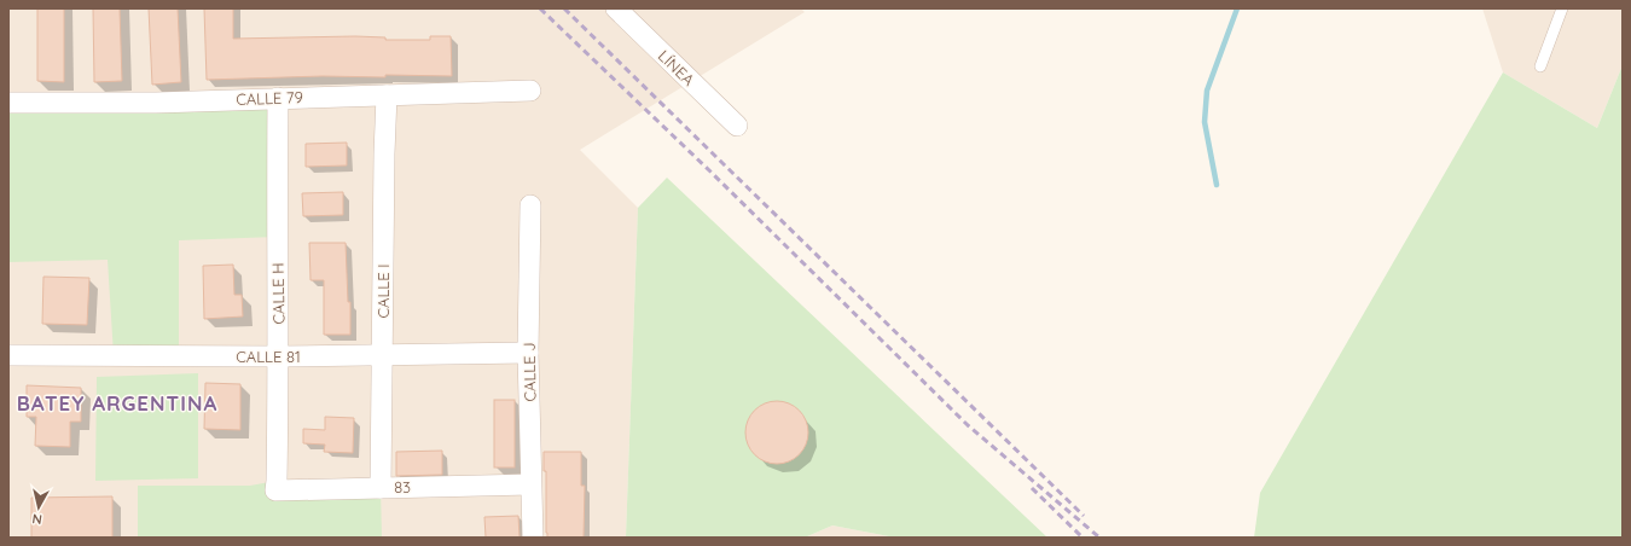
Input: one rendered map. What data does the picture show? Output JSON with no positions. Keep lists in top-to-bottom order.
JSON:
{
  "streets": {
    "street": [
      "LÍNEA",
      "CALLE 79",
      "CALLE I",
      "CALLE H",
      "CALLE 81",
      "CALLE J",
      "83"
    ]
  },
  "crossings": [
    ["CALLE 79", "CALLE I"],
    ["CALLE 79", "CALLE H"],
    ["CALLE I", "CALLE 81"],
    ["CALLE I", "83"],
    ["CALLE H", "CALLE 81"],
    ["CALLE H", "83"],
    ["CALLE 81", "CALLE J"],
    ["CALLE J", "83"]
  ],
  "districts": ["BATEY ARGENTINA"],
  "north": "bottom"
}
